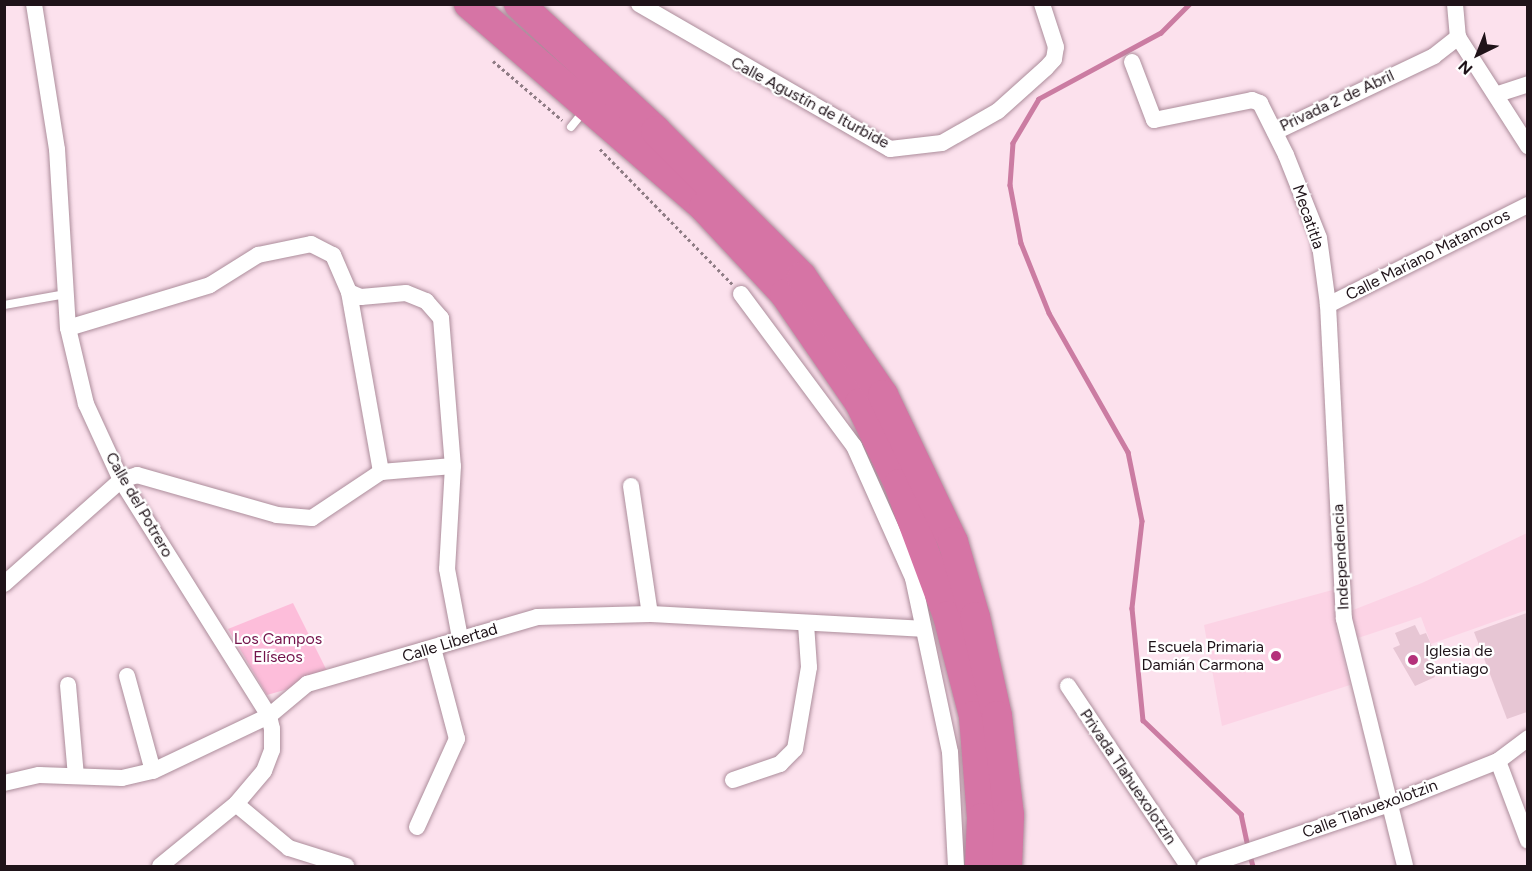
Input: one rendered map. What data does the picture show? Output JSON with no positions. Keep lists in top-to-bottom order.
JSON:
{
  "streets": {
    "street": [
      "Privada 2 de Abril",
      "Calle Agustín de Iturbide",
      "Mecatitla",
      "Calle Mariano Matamoros",
      "Calle del Potrero",
      "Independencia",
      "Calle Libertad",
      "Privada Tlahuexolotzin",
      "Calle Tlahuexolotzin"
    ]
  },
  "crossings": [
    ["Privada 2 de Abril", "Mecatitla"],
    ["Mecatitla", "Calle Mariano Matamoros"],
    ["Mecatitla", "Independencia"],
    ["Calle Mariano Matamoros", "Independencia"],
    ["Calle del Potrero", "Calle Libertad"],
    ["Independencia", "Calle Tlahuexolotzin"]
  ],
  "parks": ["Los Campos Elíseos"],
  "places": ["Escuela Primaria Damián Carmona", "Iglesia de Santiago"],
  "north": "bottom left"
}
